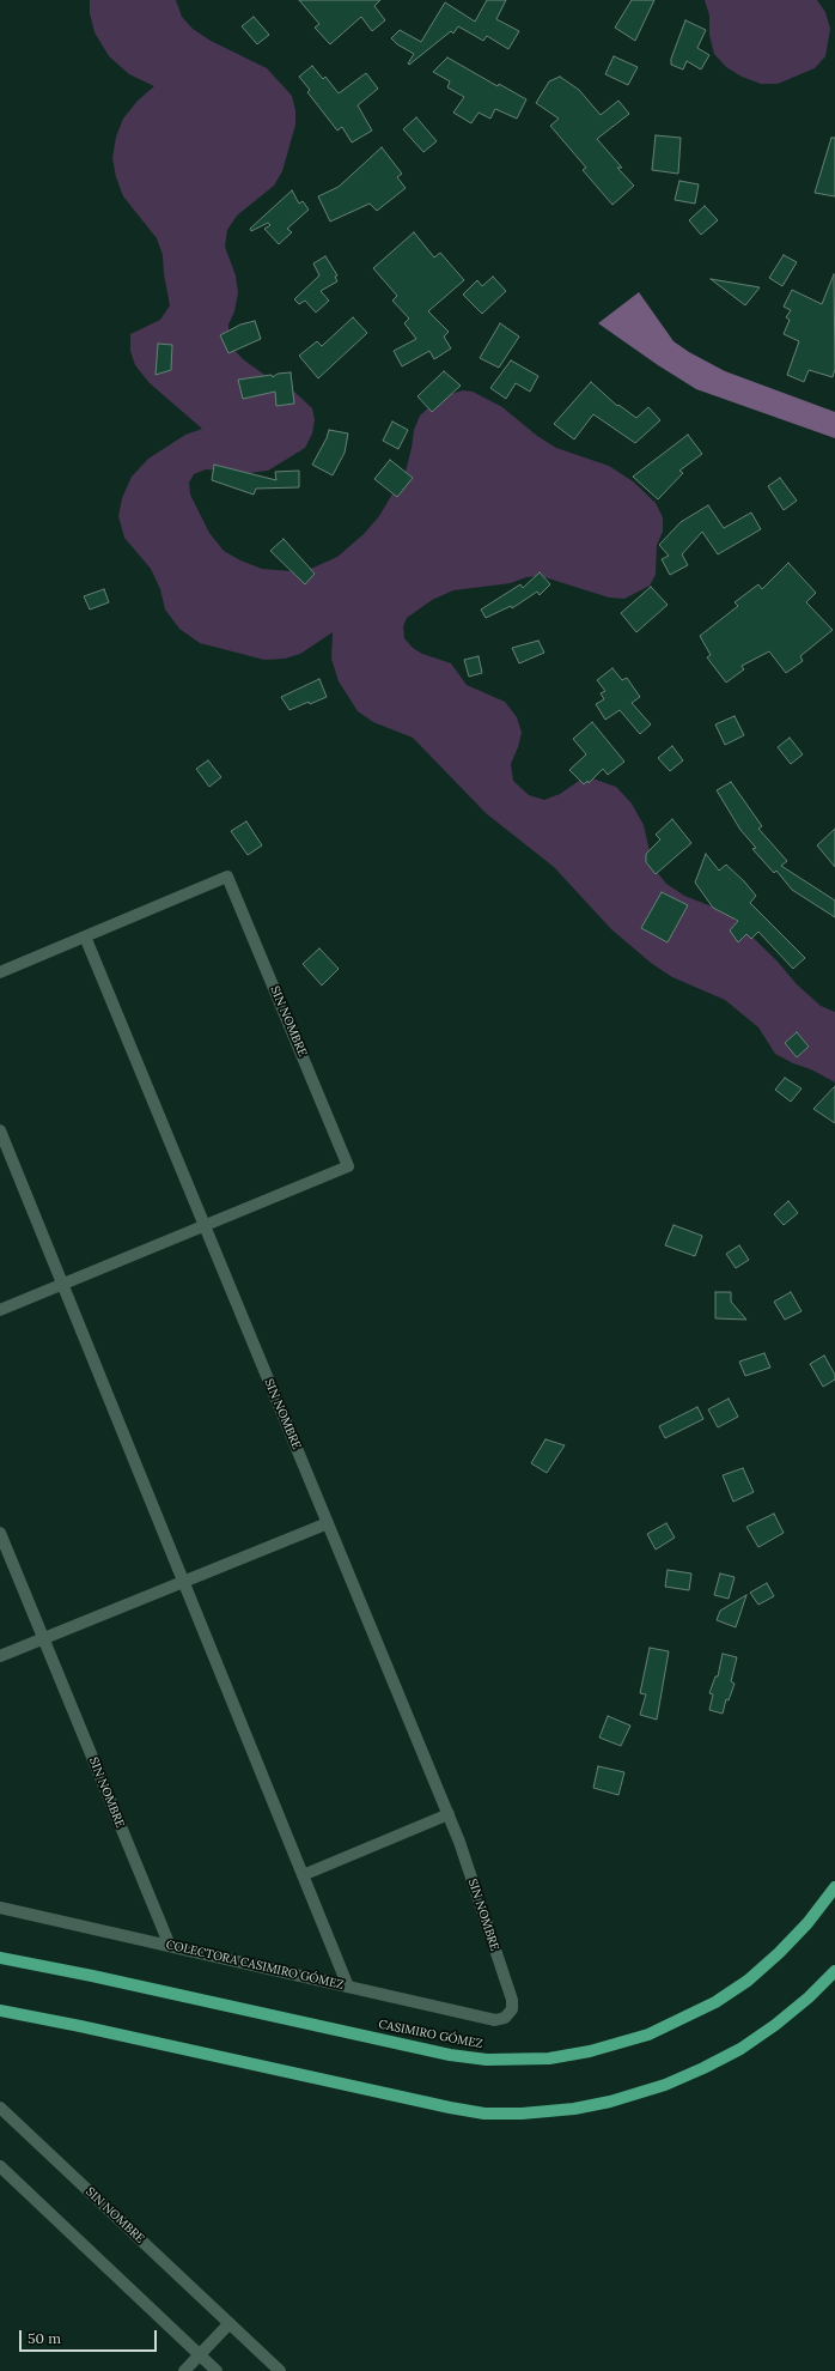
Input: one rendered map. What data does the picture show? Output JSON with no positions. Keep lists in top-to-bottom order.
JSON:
{
  "streets": {
    "main road": ["CASIMIRO GÓMEZ"],
    "street": ["SIN NOMBRE", "COLECTORA CASIMIRO GÓMEZ"]
  },
  "crossings": [
    ["SIN NOMBRE", "COLECTORA CASIMIRO GÓMEZ"]
  ],
  "scale_bar": "50 m"
}
